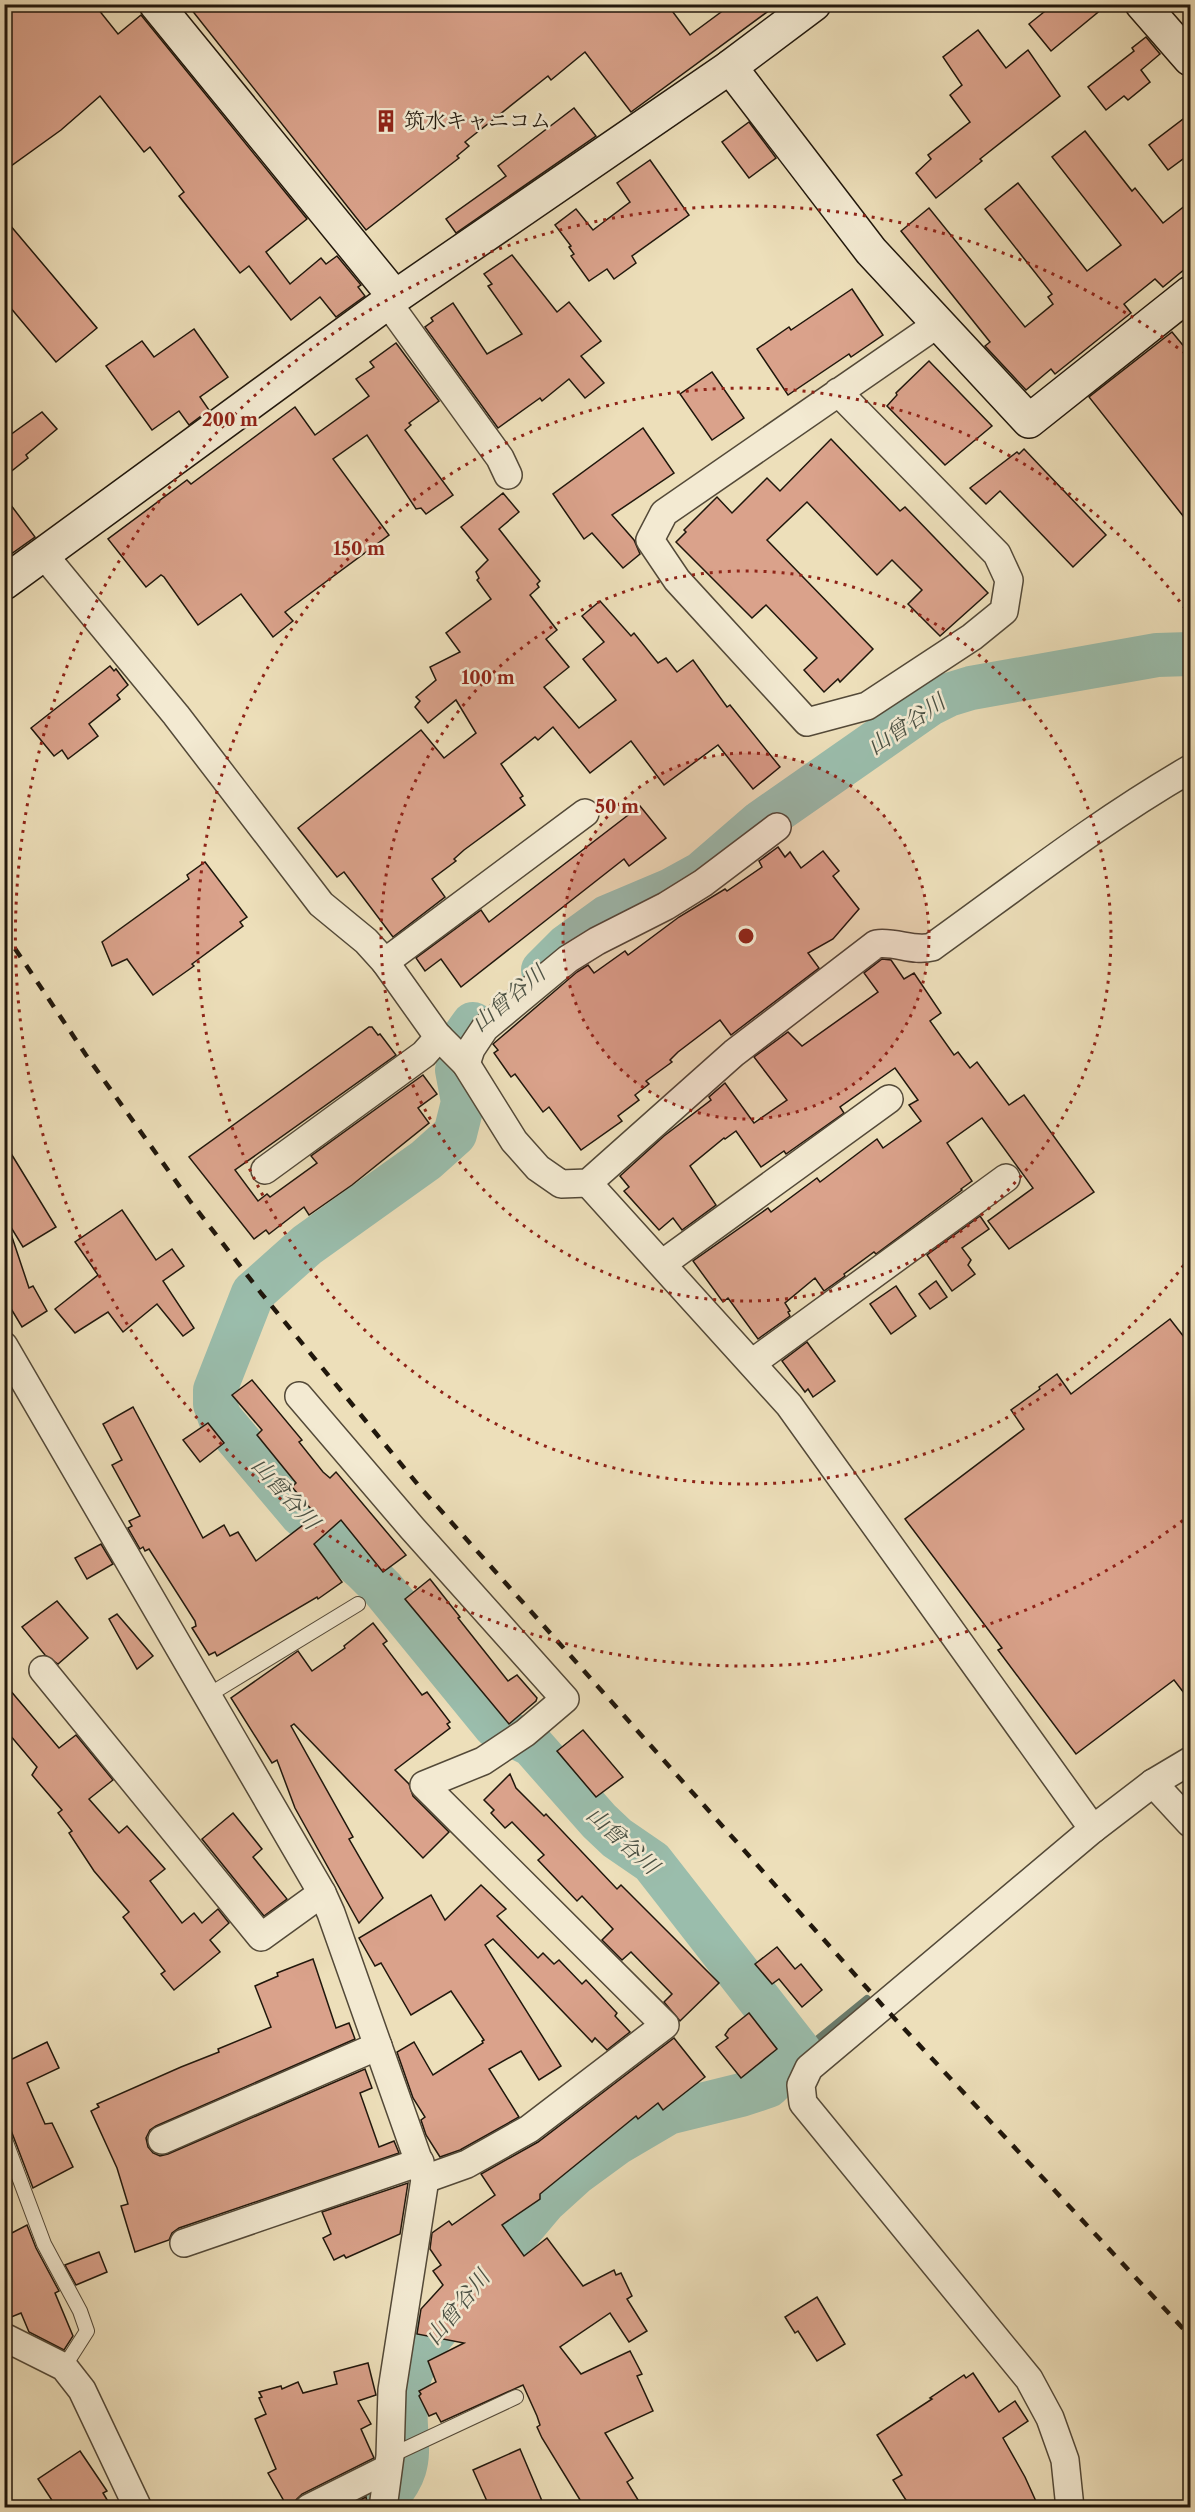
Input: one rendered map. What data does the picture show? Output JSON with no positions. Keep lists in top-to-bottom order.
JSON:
{
  "water": ["山曾谷川"],
  "places": {
    "building": ["筑水キャニコム"]
  },
  "rings": [
    "200 m",
    "150 m",
    "100 m",
    "50 m"
  ]
}
